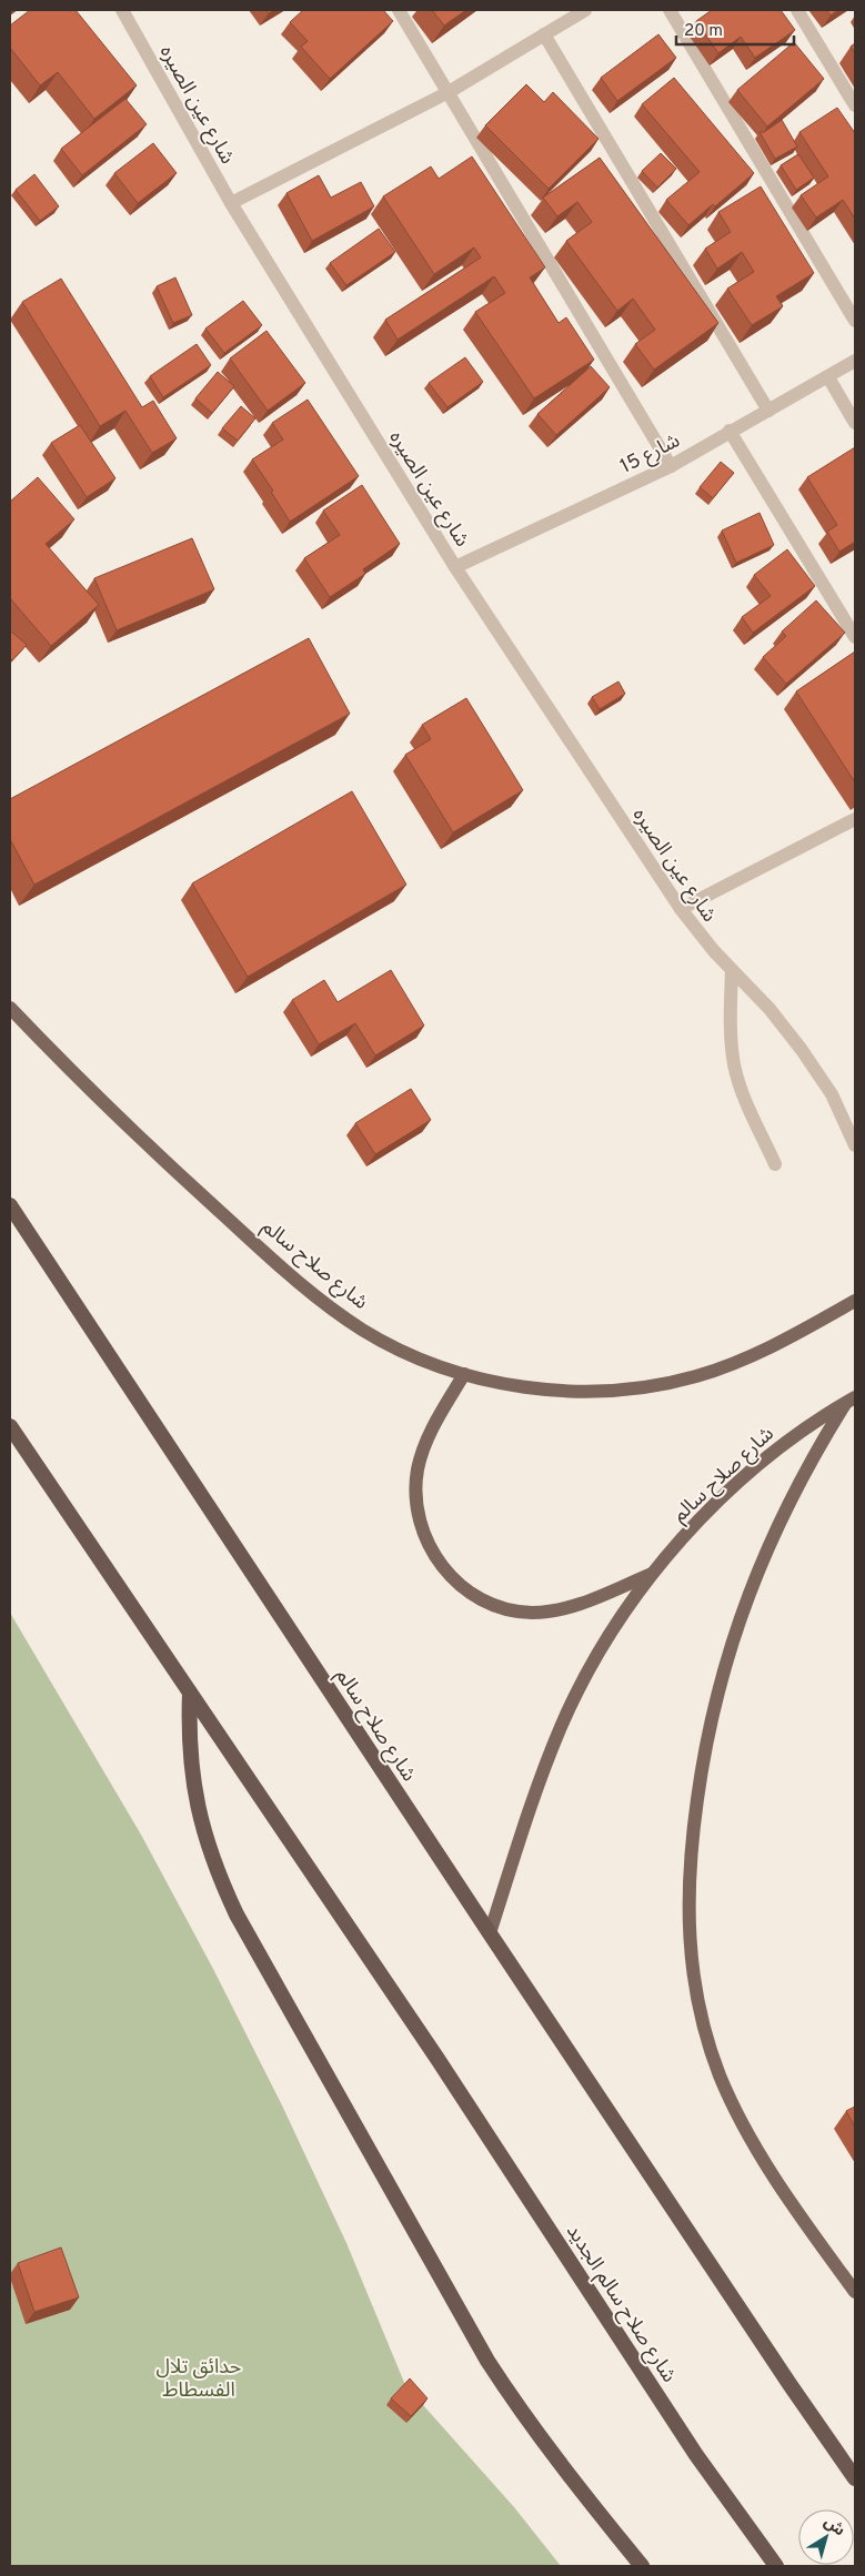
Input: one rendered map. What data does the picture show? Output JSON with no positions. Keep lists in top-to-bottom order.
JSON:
{
  "streets": {
    "highway": ["شارع صلاح سالم", "شارع صلاح سالم الجديد"],
    "street": ["شارع عين الصيره", "شارع 15"]
  },
  "crossings": [
    ["شارع عين الصيره", "شارع 15"]
  ],
  "parks": ["حدائق تلال الفسطاط"],
  "scale_bar": "20 m",
  "north": "top right"
}
